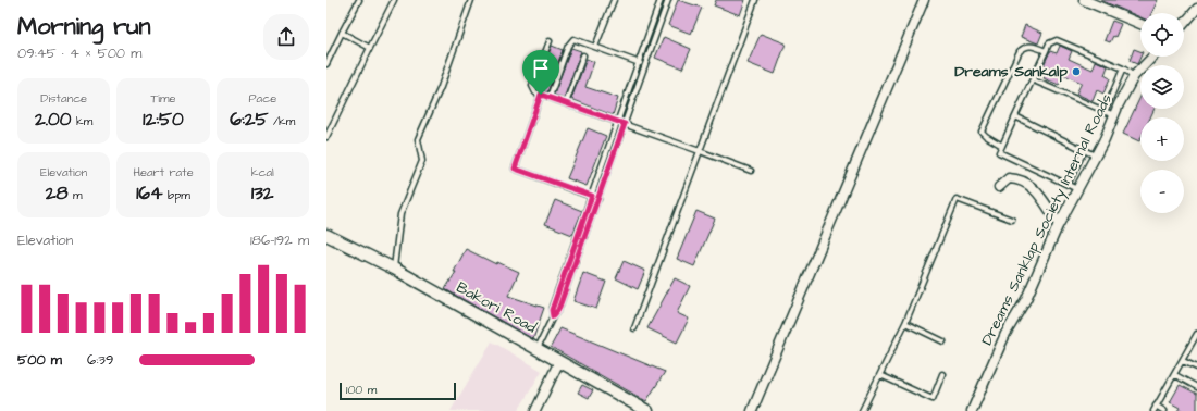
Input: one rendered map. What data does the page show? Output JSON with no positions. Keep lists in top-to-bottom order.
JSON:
{
  "streets": {
    "street": ["Dreams Sanklap Society Internal Roads", "Bakori Road"]
  },
  "places": ["Dreams Sankalp"],
  "scale_bar": "100 m",
  "page": {
    "heading": ["Morning run", "09:45 · 4 × 500 m"],
    "map_buttons": ["+", "−"],
    "stats": [
      ["Distance", "2.00 km"],
      ["Time", "12:50"],
      ["Pace", "6:25 /km"],
      ["Elevation", "28 m"],
      ["Heart rate", "164 bpm"],
      ["kcal", "132"]
    ],
    "chart": ["Elevation", "186–192 m"],
    "list": [
      {
        "name": "500 m",
        "note": "6:39"
      }
    ],
    "scale": "100 m"
  }
}
